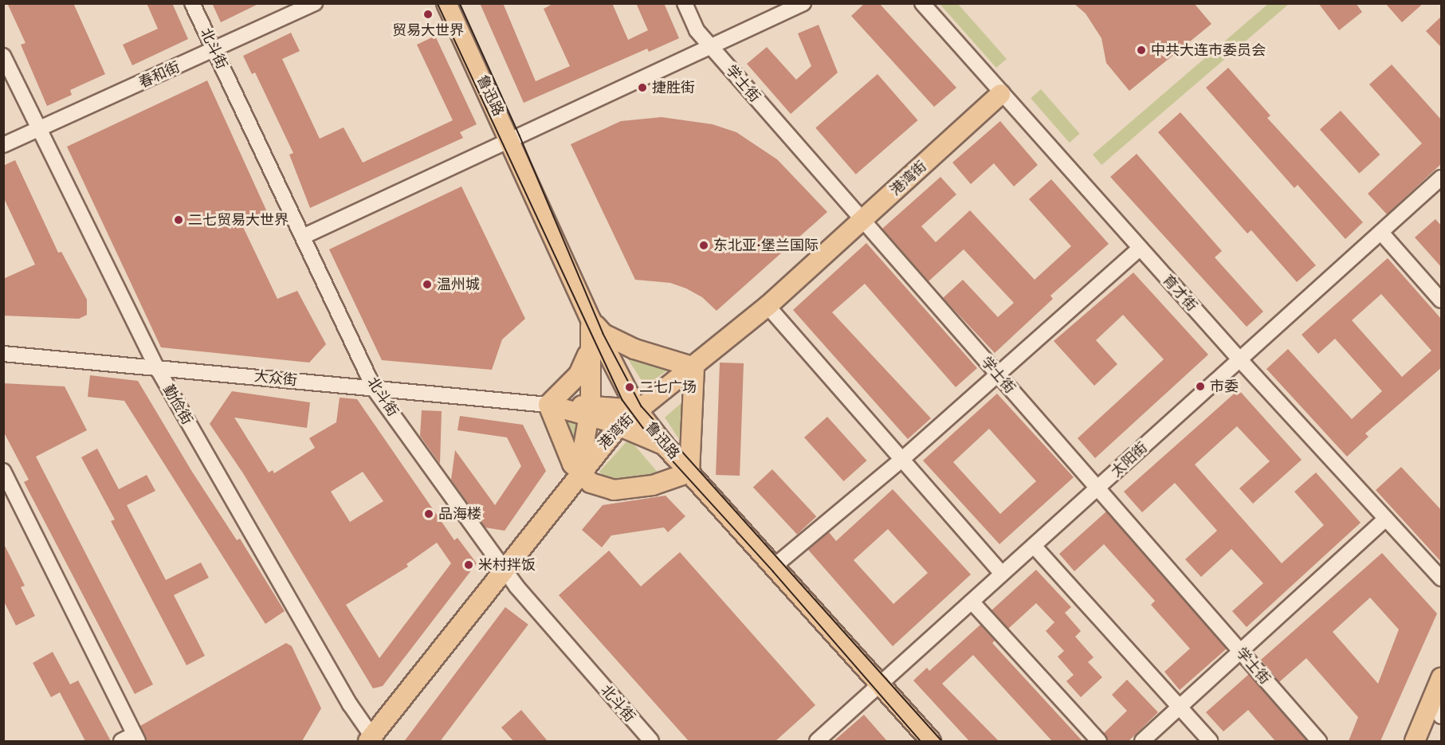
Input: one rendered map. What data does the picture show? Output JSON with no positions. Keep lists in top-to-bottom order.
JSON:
{
  "streets": {
    "main road": ["鲁迅路", "港湾街"],
    "street": [
      "北斗街",
      "春和街",
      "学士街",
      "育才街",
      "大众街",
      "勤俭街",
      "太阳街"
    ]
  },
  "crossings": [
    ["北斗街", "春和街"],
    ["北斗街", "港湾街"],
    ["北斗街", "大众街"],
    ["春和街", "勤俭街"],
    ["学士街", "港湾街"],
    ["学士街", "太阳街"],
    ["鲁迅路", "港湾街"],
    ["鲁迅路", "太阳街"],
    ["港湾街", "育才街"],
    ["港湾街", "勤俭街"],
    ["育才街", "太阳街"],
    ["大众街", "勤俭街"]
  ],
  "places": [
    "贸易大世界",
    "中共大连市委员会",
    "捷胜街",
    "二七贸易大世界",
    "东北亚·堡兰国际",
    "温州城",
    "市委",
    "二七广场",
    "品海楼",
    "米村拌饭"
  ]
}
